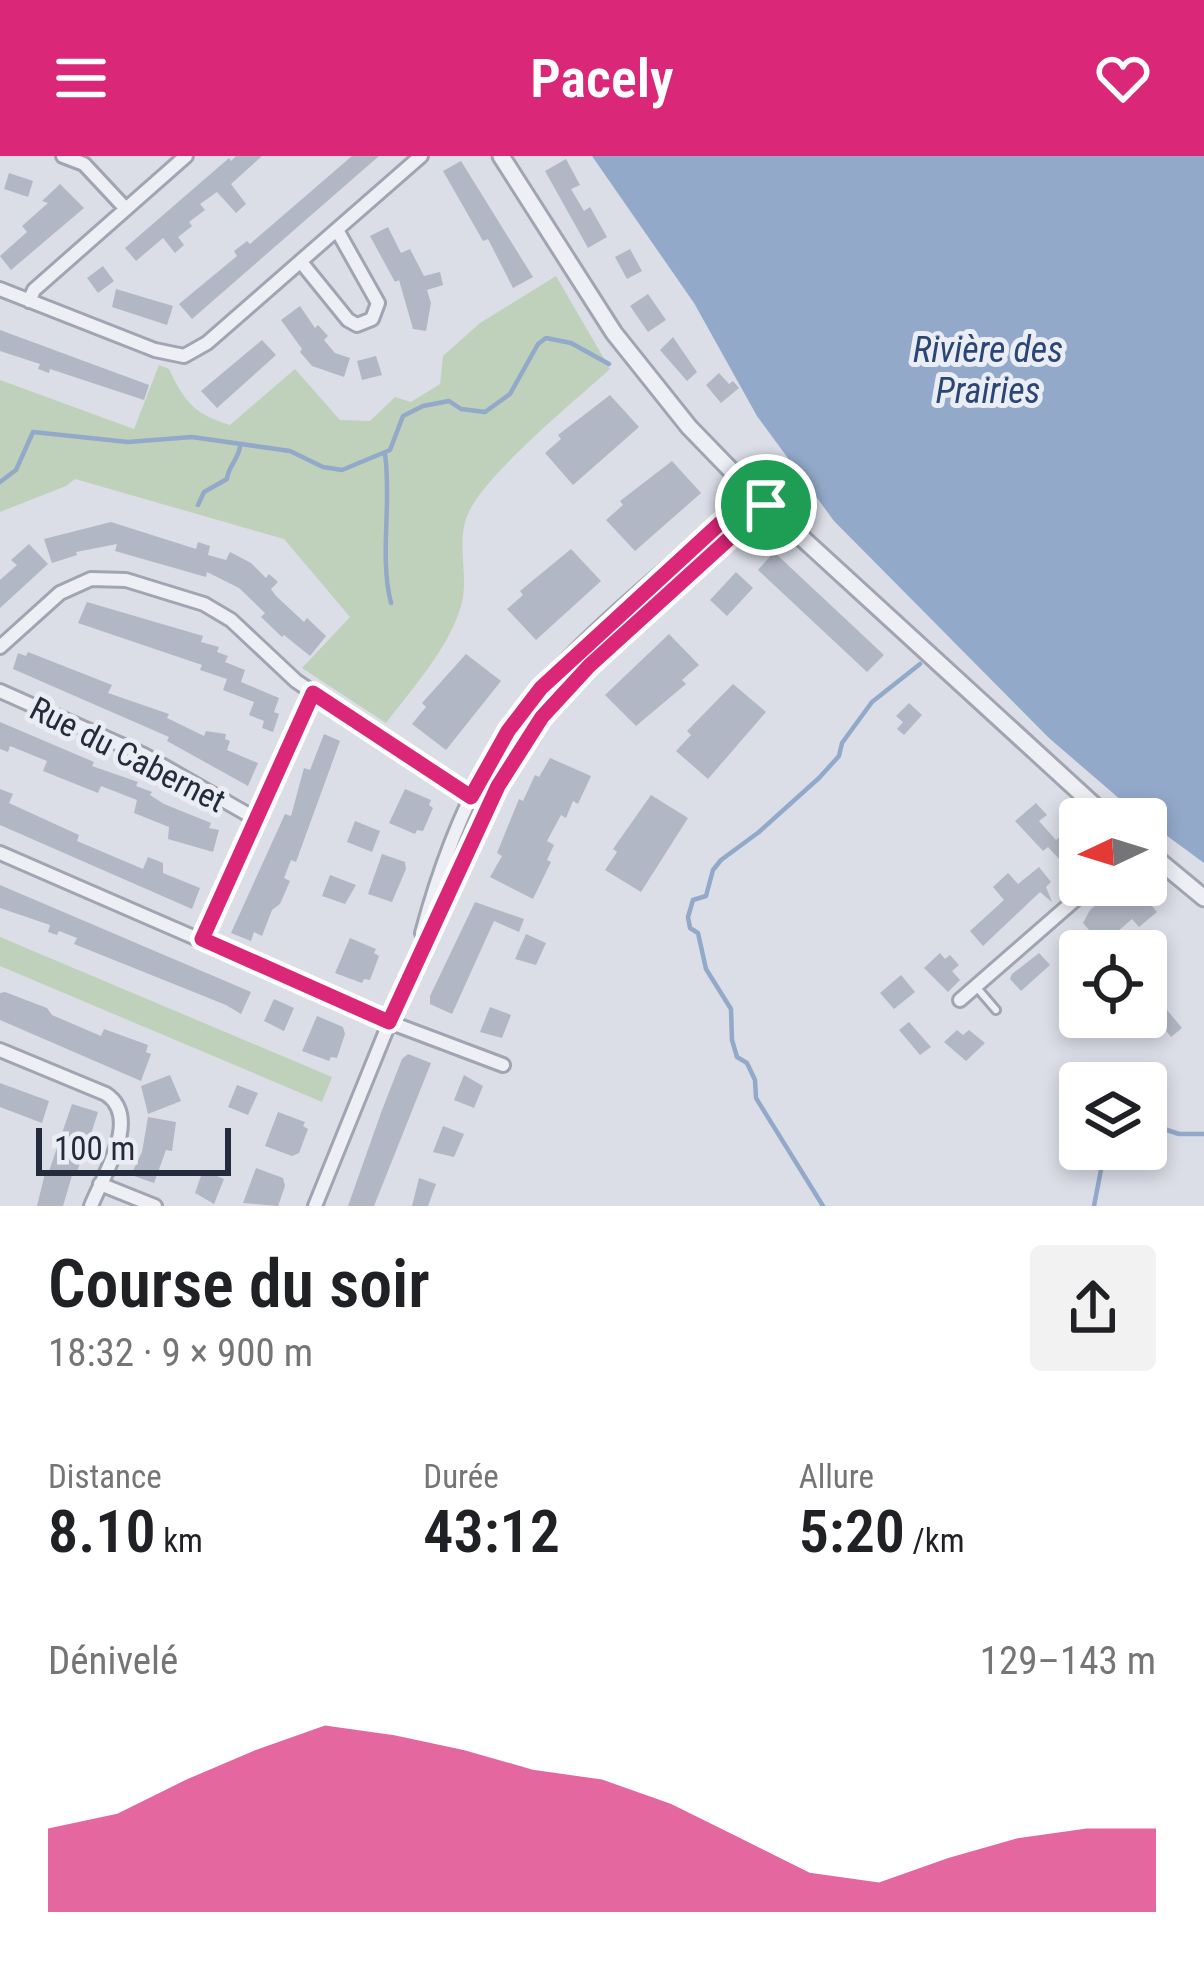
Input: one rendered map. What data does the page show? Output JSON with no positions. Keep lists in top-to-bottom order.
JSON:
{
  "streets": {
    "street": ["Rue du Cabernet"]
  },
  "water": ["Rivière des Prairies"],
  "scale_bar": "100 m",
  "north": "left",
  "page": {
    "header": "Pacely",
    "scale": "100 m",
    "heading": ["Course du soir", "18:32 · 9 × 900 m"],
    "stats": [
      ["Distance", "8.10 km"],
      ["Durée", "43:12"],
      ["Allure", "5:20 /km"]
    ],
    "chart": ["Dénivelé", "129–143 m"]
  }
}
